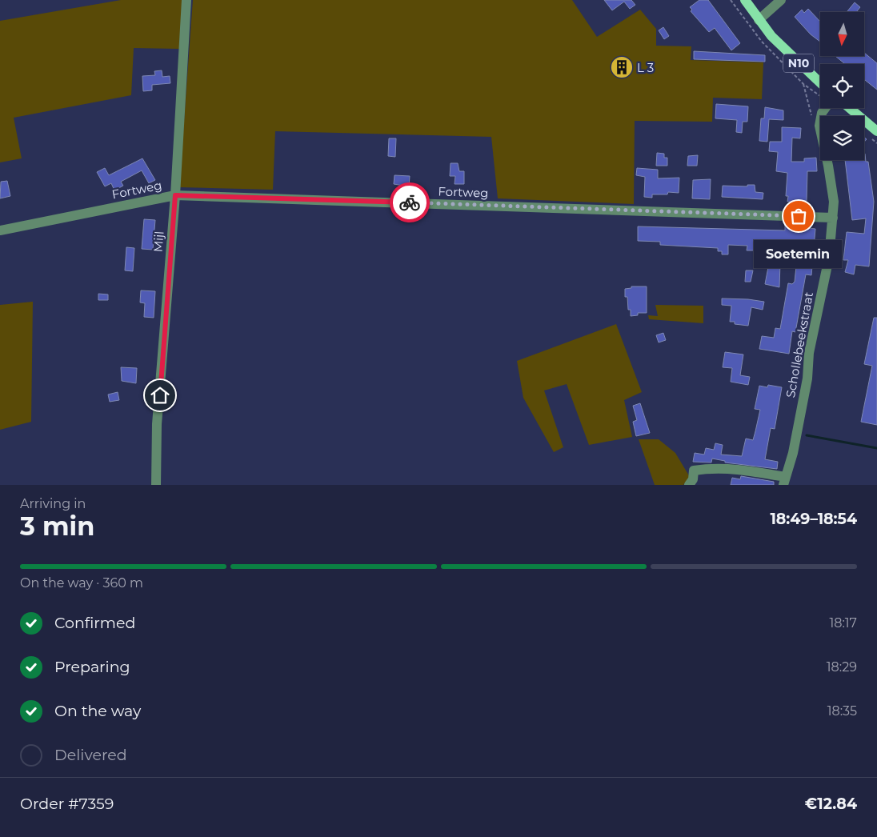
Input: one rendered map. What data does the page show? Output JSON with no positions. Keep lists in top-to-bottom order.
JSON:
{
  "streets": {
    "main road": ["N10"],
    "street": ["Fortweg", "Mijl", "Schollebeekstraat"]
  },
  "crossings": [
    ["Fortweg", "Mijl"],
    ["Fortweg", "Schollebeekstraat"]
  ],
  "places": {
    "building": ["L 3"],
    "other": ["Soetemin"]
  },
  "north": "bottom",
  "page": {
    "bubble": "Soetemin",
    "heading": ["3 min", "Arriving in", "18:49–18:54"],
    "panel": ["Order #7359", "€12.84"],
    "bar": "On the way · 360 m",
    "list": [
      ["Confirmed", "18:17"],
      ["Preparing", "18:29"],
      ["On the way", "18:35"],
      "Delivered"
    ]
  }
}
